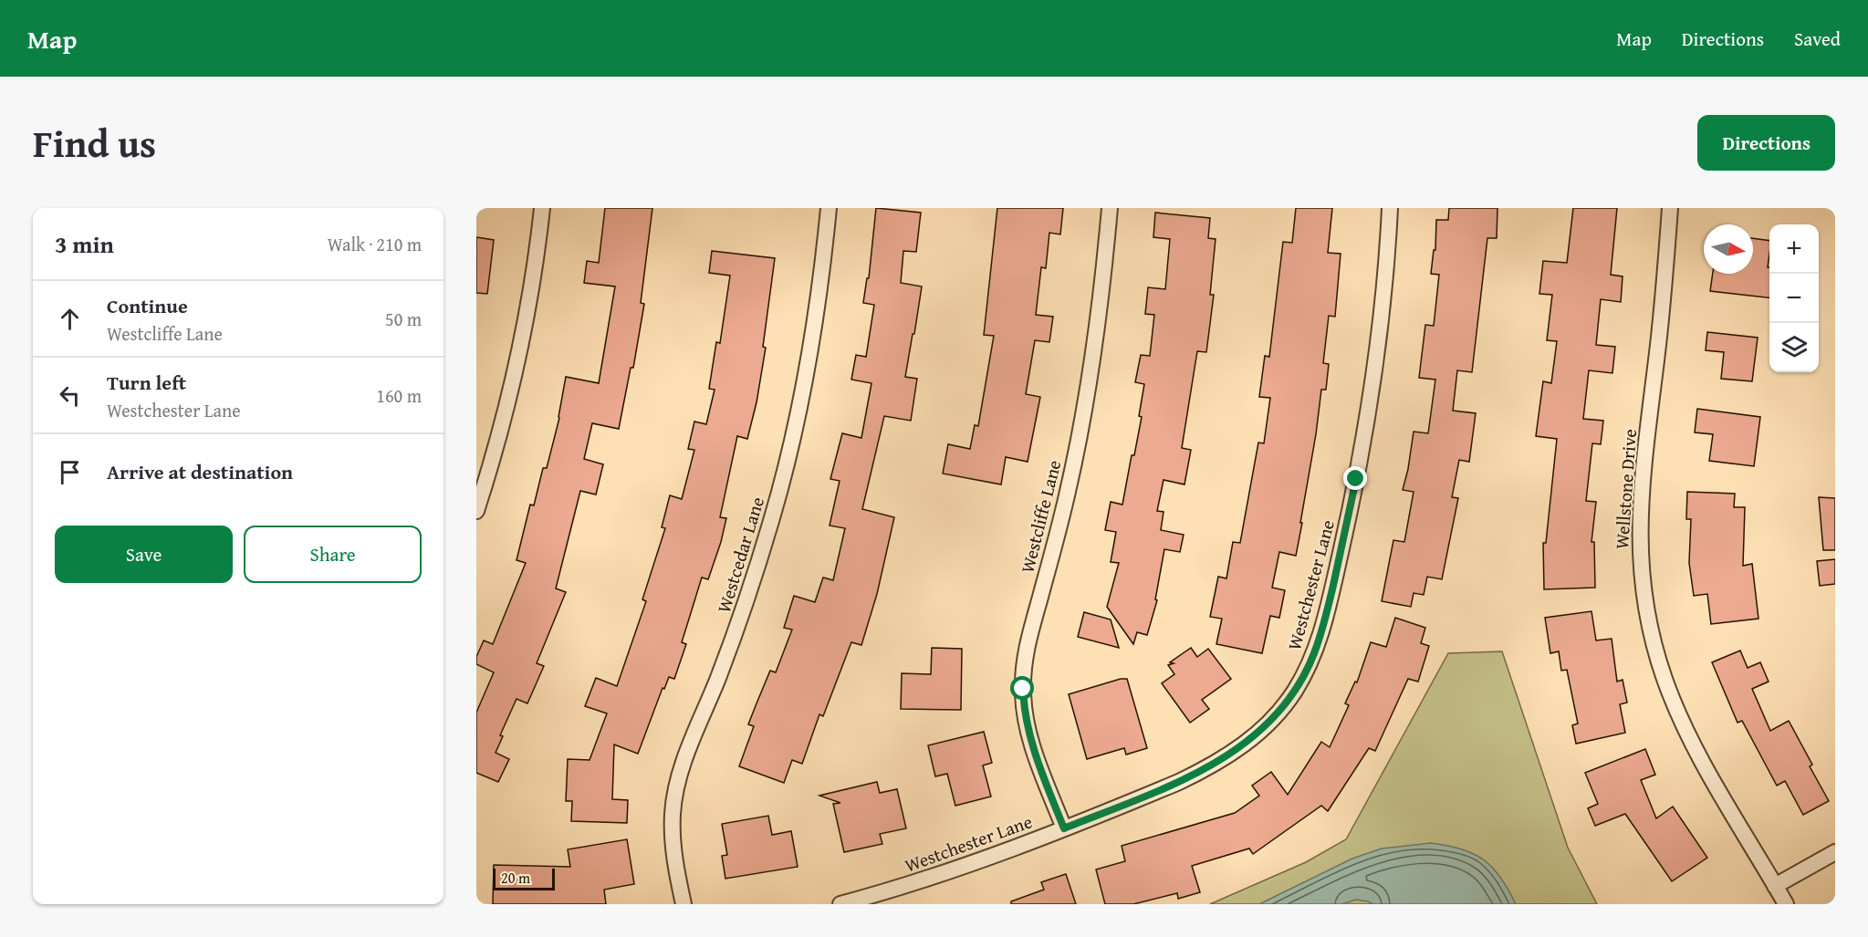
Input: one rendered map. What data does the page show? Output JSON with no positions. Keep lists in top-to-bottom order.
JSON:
{
  "streets": {
    "street": [
      "Wellstone Drive",
      "Westcliffe Lane",
      "Westcedar Lane",
      "Westchester Lane"
    ]
  },
  "crossings": [
    ["Westcliffe Lane", "Westchester Lane"]
  ],
  "scale_bar": "20 m",
  "north": "right",
  "page": {
    "header": "Map",
    "nav": ["Map", "Directions", "Saved"],
    "title": "Find us",
    "buttons": [
      "Directions",
      ["Save", "Share"]
    ],
    "heading": ["3 min", "Walk · 210 m"],
    "map_buttons": ["+", "−"],
    "list": [
      ["Continue", "Westcliffe Lane", "50 m"],
      ["Turn left", "Westchester Lane", "160 m"],
      "Arrive at destination"
    ],
    "scale": "20 m"
  }
}
